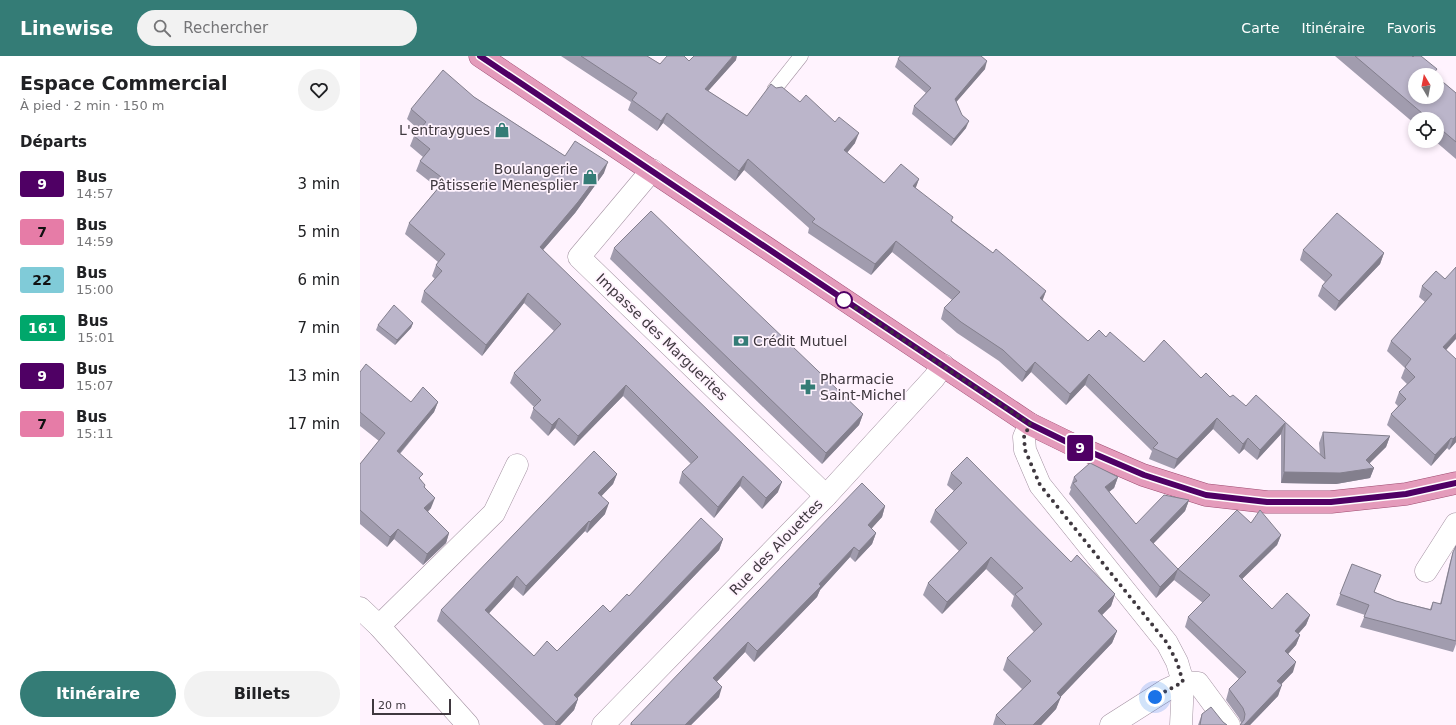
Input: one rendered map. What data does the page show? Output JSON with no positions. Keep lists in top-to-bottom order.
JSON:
{
  "streets": {
    "street": ["Impasse des Marguerites", "Rue des Alouettes"]
  },
  "crossings": [
    ["Impasse des Marguerites", "Rue des Alouettes"]
  ],
  "places": {
    "shop": ["L'entraygues", "Boulangerie Pâtisserie Menesplier"],
    "bank": ["Crédit Mutuel"],
    "pharmacy": ["Pharmacie Saint-Michel"]
  },
  "lines": ["bus line 9"],
  "scale_bar": "20 m",
  "north": "top",
  "page": {
    "header": "Linewise",
    "search": "Rechercher",
    "nav": ["Carte", "Itinéraire", "Favoris"],
    "heading": [
      ["Espace Commercial", "À pied · 2 min · 150 m"],
      "Départs"
    ],
    "on_map": "9",
    "list": [
      {
        "mark": "9",
        "name": "Bus",
        "note": "14:57",
        "value": "3 min"
      },
      {
        "mark": "7",
        "name": "Bus",
        "note": "14:59",
        "value": "5 min"
      },
      {
        "mark": "22",
        "name": "Bus",
        "note": "15:00",
        "value": "6 min"
      },
      {
        "mark": "161",
        "name": "Bus",
        "note": "15:01",
        "value": "7 min"
      },
      {
        "mark": "9",
        "name": "Bus",
        "note": "15:07",
        "value": "13 min"
      },
      {
        "mark": "7",
        "name": "Bus",
        "note": "15:11",
        "value": "17 min"
      }
    ],
    "buttons": ["Itinéraire", "Billets"],
    "scale": "20 m"
  }
}
